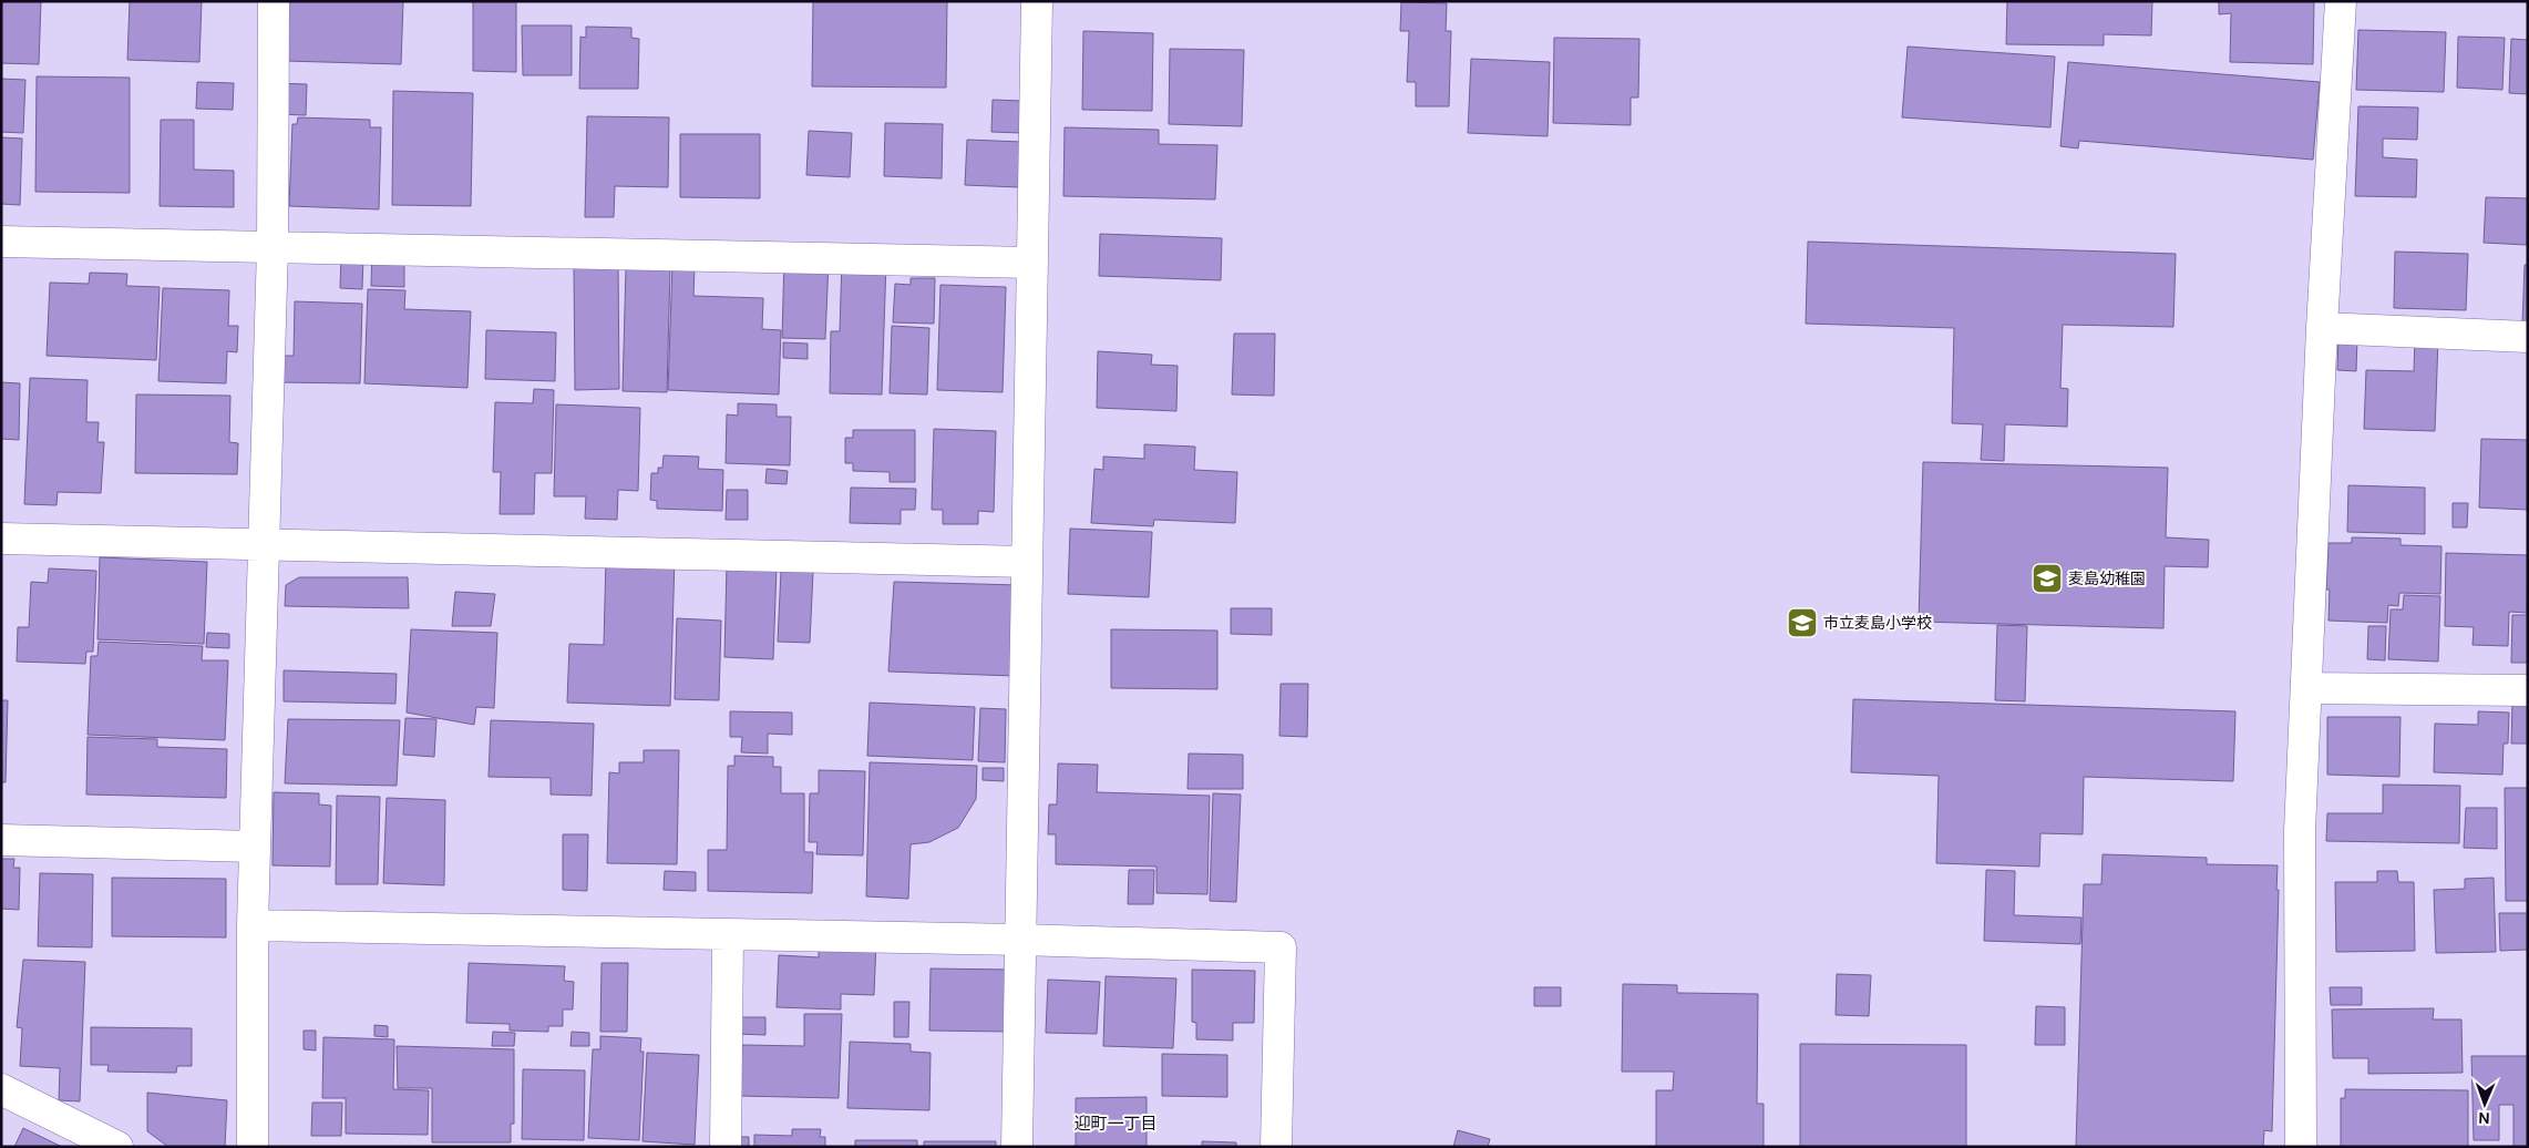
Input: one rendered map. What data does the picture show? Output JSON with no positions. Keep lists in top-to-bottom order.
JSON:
{
  "districts": ["迎町一丁目"],
  "places": {
    "school or university": ["麦島幼稚園", "市立麦島小学校"]
  },
  "north": "bottom"
}
